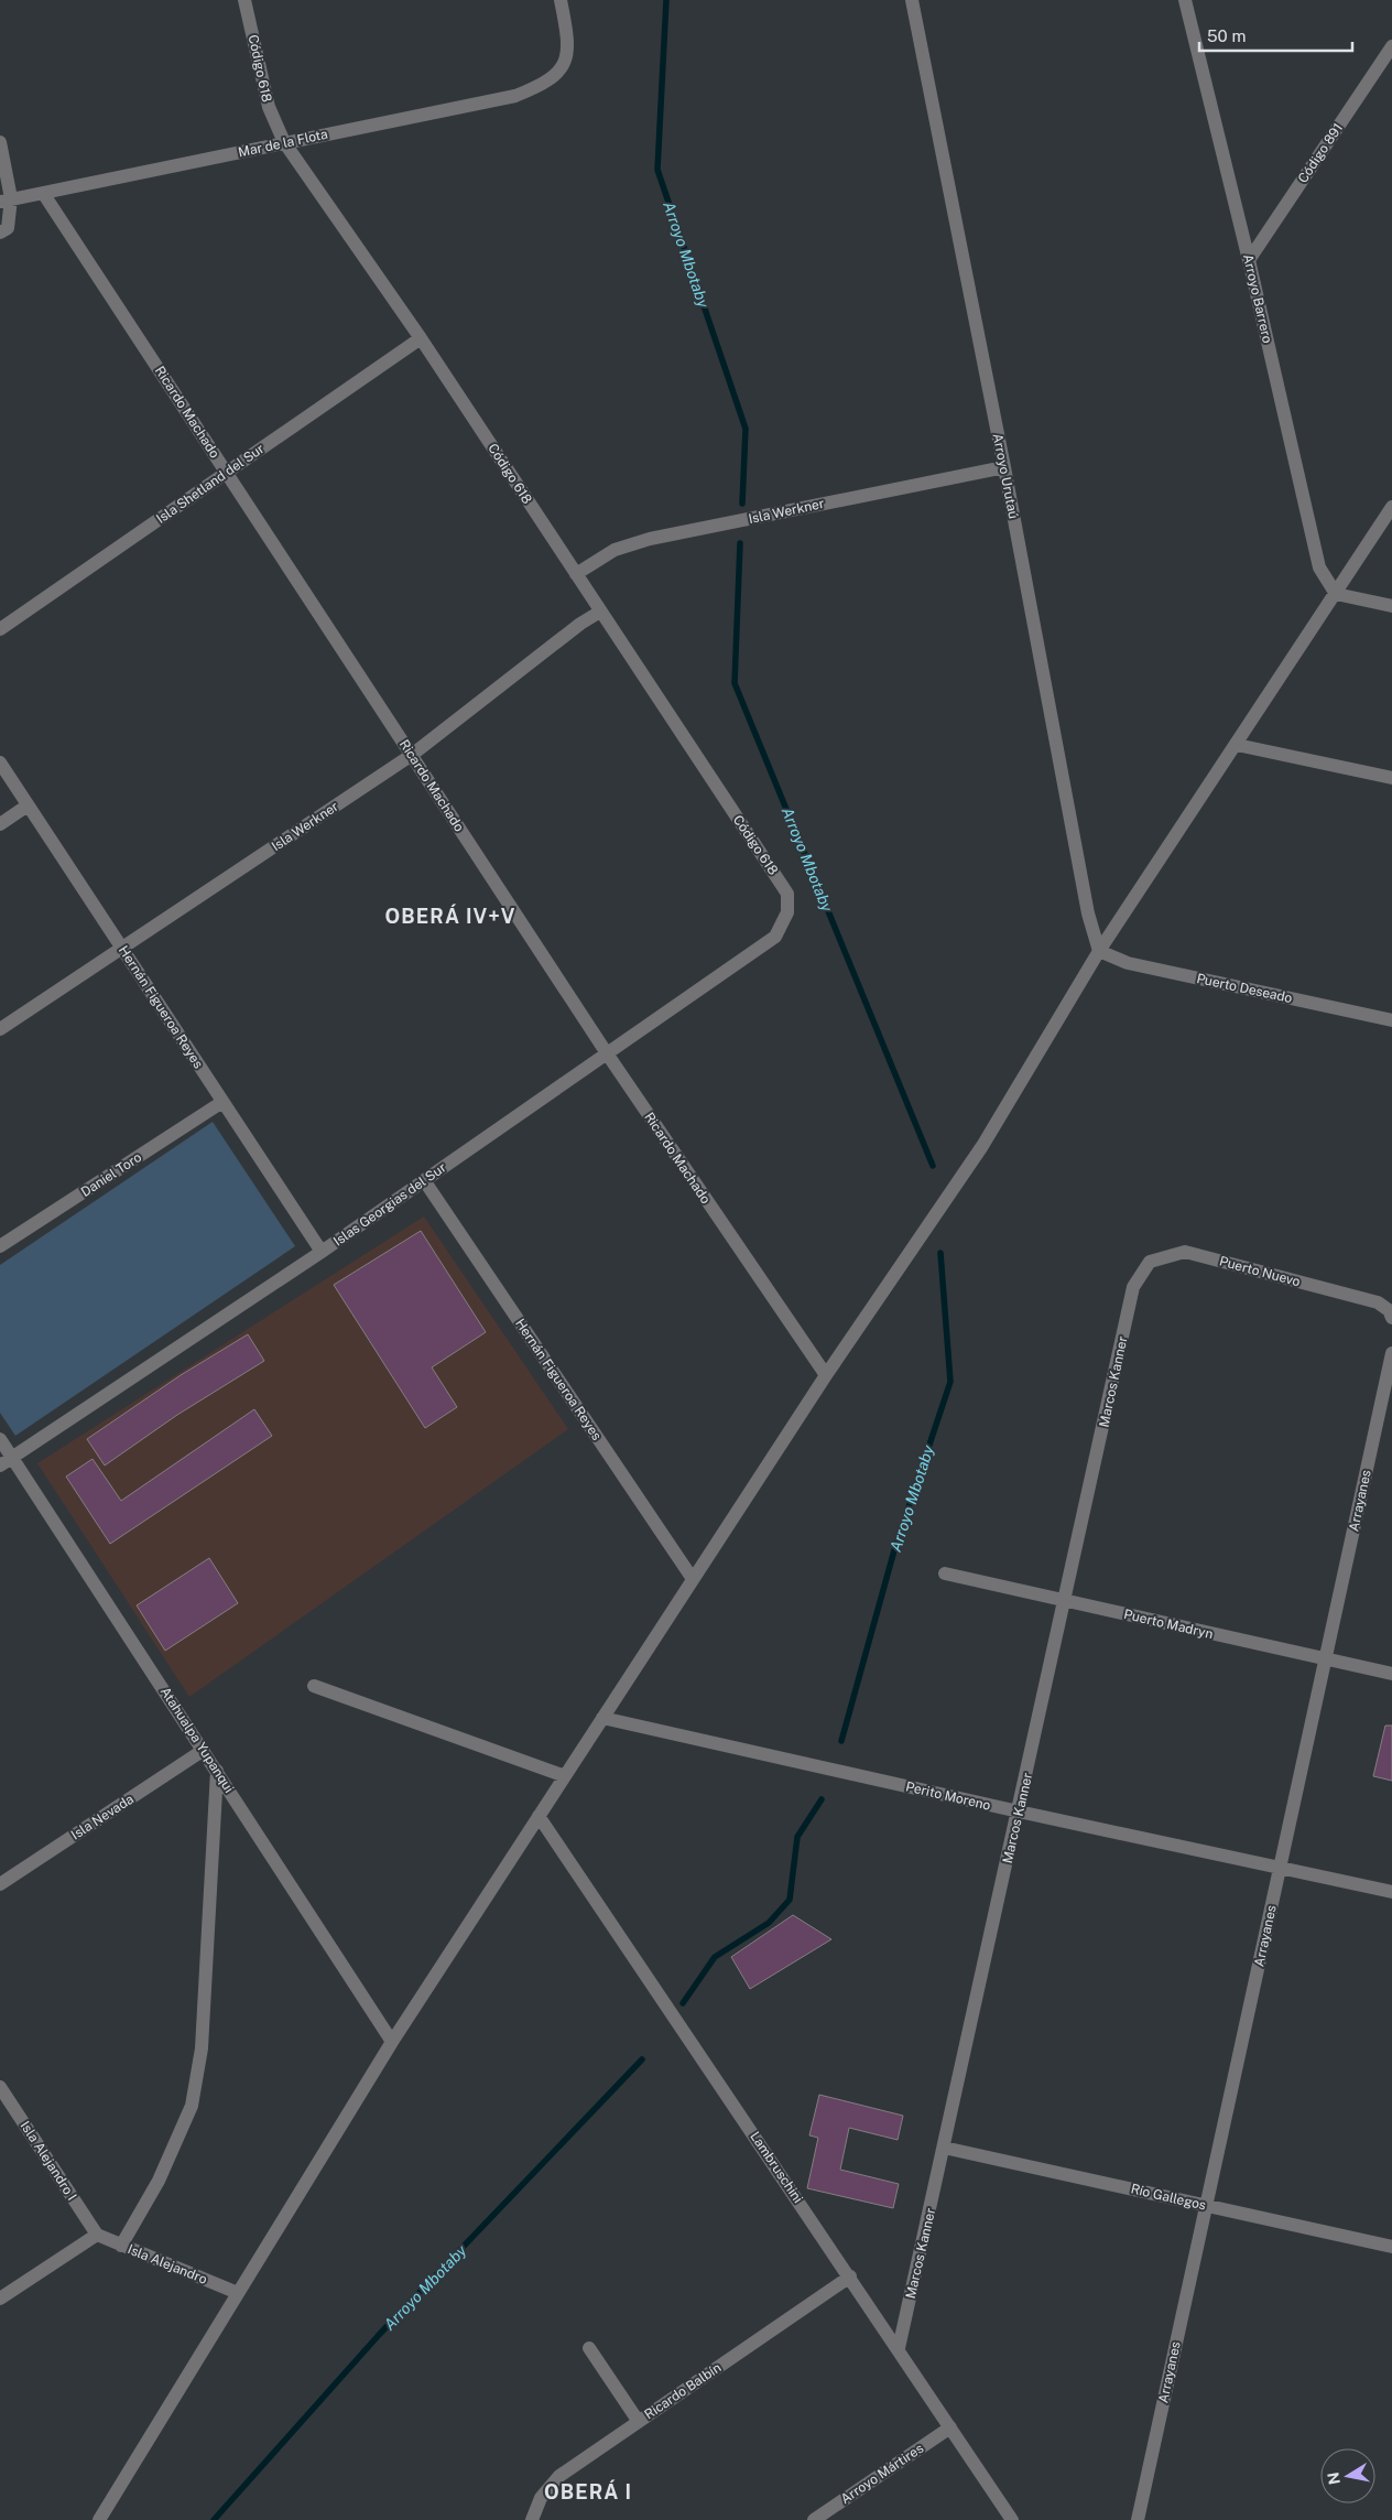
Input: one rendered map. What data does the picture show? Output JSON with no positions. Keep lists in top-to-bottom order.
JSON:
{
  "streets": {
    "street": [
      "Código 618",
      "Mar de la Flota",
      "Código 891",
      "Arroyo Barrero",
      "Ricardo Machado",
      "Arroyo Urutaú",
      "Isla Shetland del Sur",
      "Isla Werkner",
      "Puerto Deseado",
      "Hernán Figueroa Reyes",
      "Daniel Toro",
      "Islas Georgias del Sur",
      "Puerto Nuevo",
      "Marcos Kanner",
      "Arrayanes",
      "Puerto Madryn",
      "Atahualpa Yupanqui",
      "Perito Moreno",
      "Isla Nevada",
      "Isla Alejandro I",
      "Lambruschini",
      "Río Gallegos",
      "Isla Alejandro",
      "Ricardo Balbín",
      "Arroyo Mártires"
    ]
  },
  "crossings": [
    ["Código 618", "Mar de la Flota"],
    ["Código 618", "Isla Shetland del Sur"],
    ["Código 618", "Isla Werkner"],
    ["Código 618", "Islas Georgias del Sur"],
    ["Mar de la Flota", "Ricardo Machado"],
    ["Código 891", "Arroyo Barrero"],
    ["Ricardo Machado", "Isla Shetland del Sur"],
    ["Ricardo Machado", "Isla Werkner"],
    ["Ricardo Machado", "Islas Georgias del Sur"],
    ["Arroyo Urutaú", "Isla Werkner"],
    ["Arroyo Urutaú", "Puerto Deseado"],
    ["Isla Werkner", "Hernán Figueroa Reyes"],
    ["Hernán Figueroa Reyes", "Daniel Toro"],
    ["Hernán Figueroa Reyes", "Islas Georgias del Sur"],
    ["Islas Georgias del Sur", "Atahualpa Yupanqui"],
    ["Puerto Nuevo", "Marcos Kanner"],
    ["Marcos Kanner", "Puerto Madryn"],
    ["Marcos Kanner", "Perito Moreno"],
    ["Marcos Kanner", "Lambruschini"],
    ["Marcos Kanner", "Río Gallegos"],
    ["Arrayanes", "Puerto Madryn"],
    ["Arrayanes", "Perito Moreno"],
    ["Arrayanes", "Río Gallegos"],
    ["Atahualpa Yupanqui", "Isla Nevada"],
    ["Isla Alejandro I", "Isla Alejandro"],
    ["Lambruschini", "Ricardo Balbín"],
    ["Lambruschini", "Arroyo Mártires"]
  ],
  "districts": ["OBERÁ IV+V", "OBERÁ I"],
  "water": ["Arroyo Mbotaby"],
  "scale_bar": "50 m",
  "north": "left"
}
